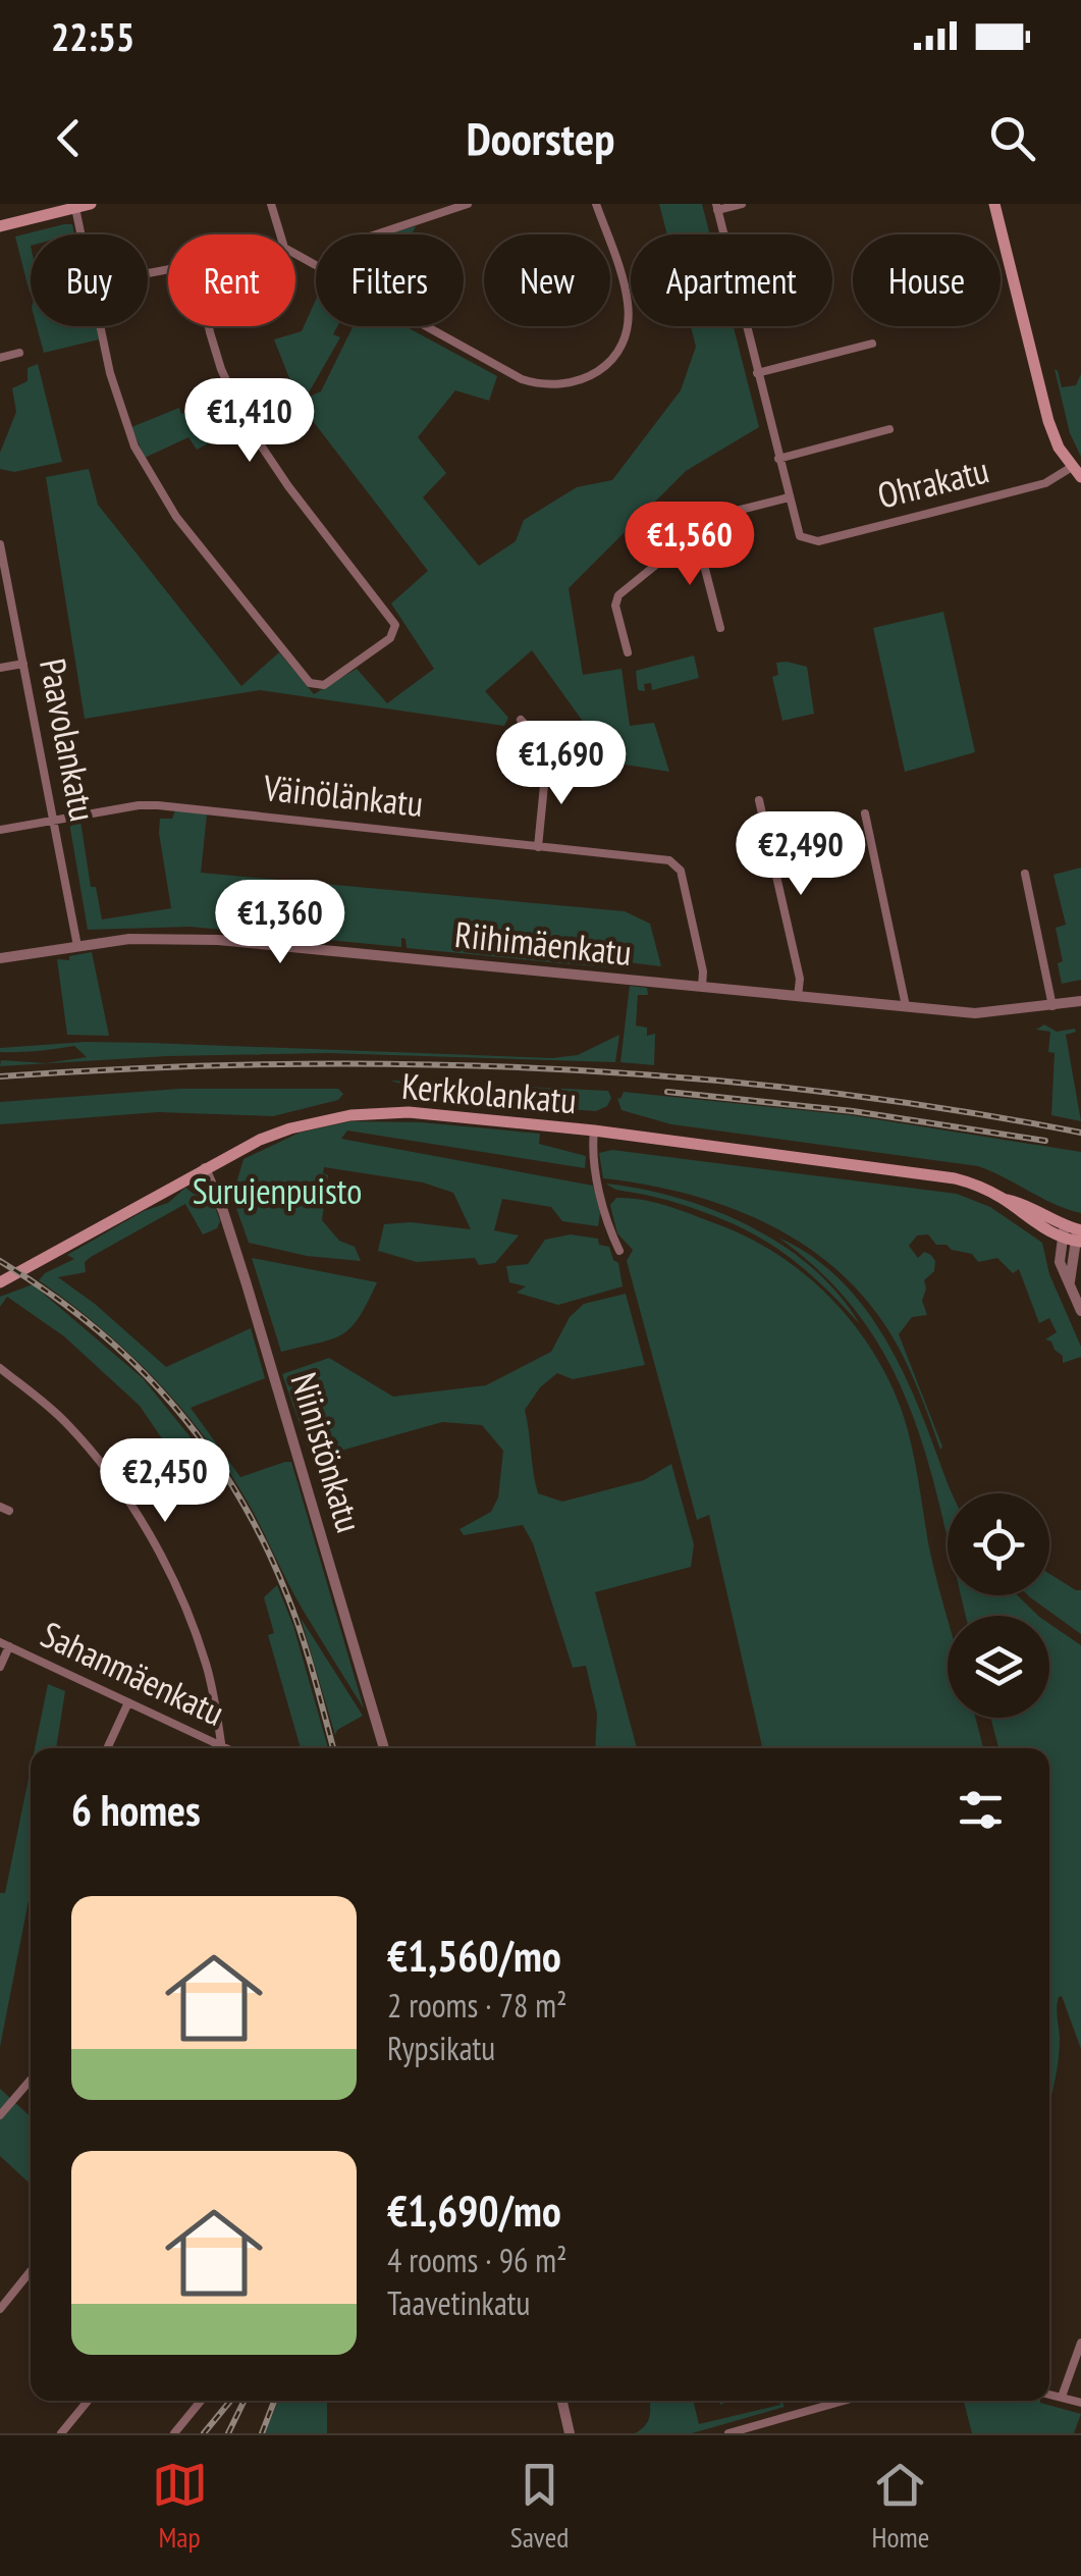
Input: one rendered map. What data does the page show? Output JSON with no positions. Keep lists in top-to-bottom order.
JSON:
{
  "streets": {
    "main road": ["Kerkkolankatu"],
    "street": [
      "Ohrakatu",
      "Paavolankatu",
      "Väinölänkatu",
      "Riihimäenkatu",
      "Niinistönkatu",
      "Sahanmäenkatu"
    ]
  },
  "crossings": [
    ["Paavolankatu", "Väinölänkatu"],
    ["Paavolankatu", "Riihimäenkatu"],
    ["Väinölänkatu", "Riihimäenkatu"],
    ["Kerkkolankatu", "Niinistönkatu"]
  ],
  "parks": ["Surujenpuisto"],
  "page": {
    "status": "22:55",
    "header": "Doorstep",
    "chip": [
      "Buy",
      "Rent",
      "Filters",
      "New",
      "Apartment",
      "House"
    ],
    "price": [
      "€1,410",
      "€1,560",
      "€1,690",
      "€2,490",
      "€1,360",
      "€2,450"
    ],
    "heading": "6 homes",
    "list": [
      {
        "name": "€1,560/mo",
        "note": "2 rooms · 78 m² · Rypsikatu"
      },
      {
        "name": "€1,690/mo",
        "note": "4 rooms · 96 m² · Taavetinkatu"
      }
    ],
    "tabs": ["Map", "Saved", "Home"]
  }
}
